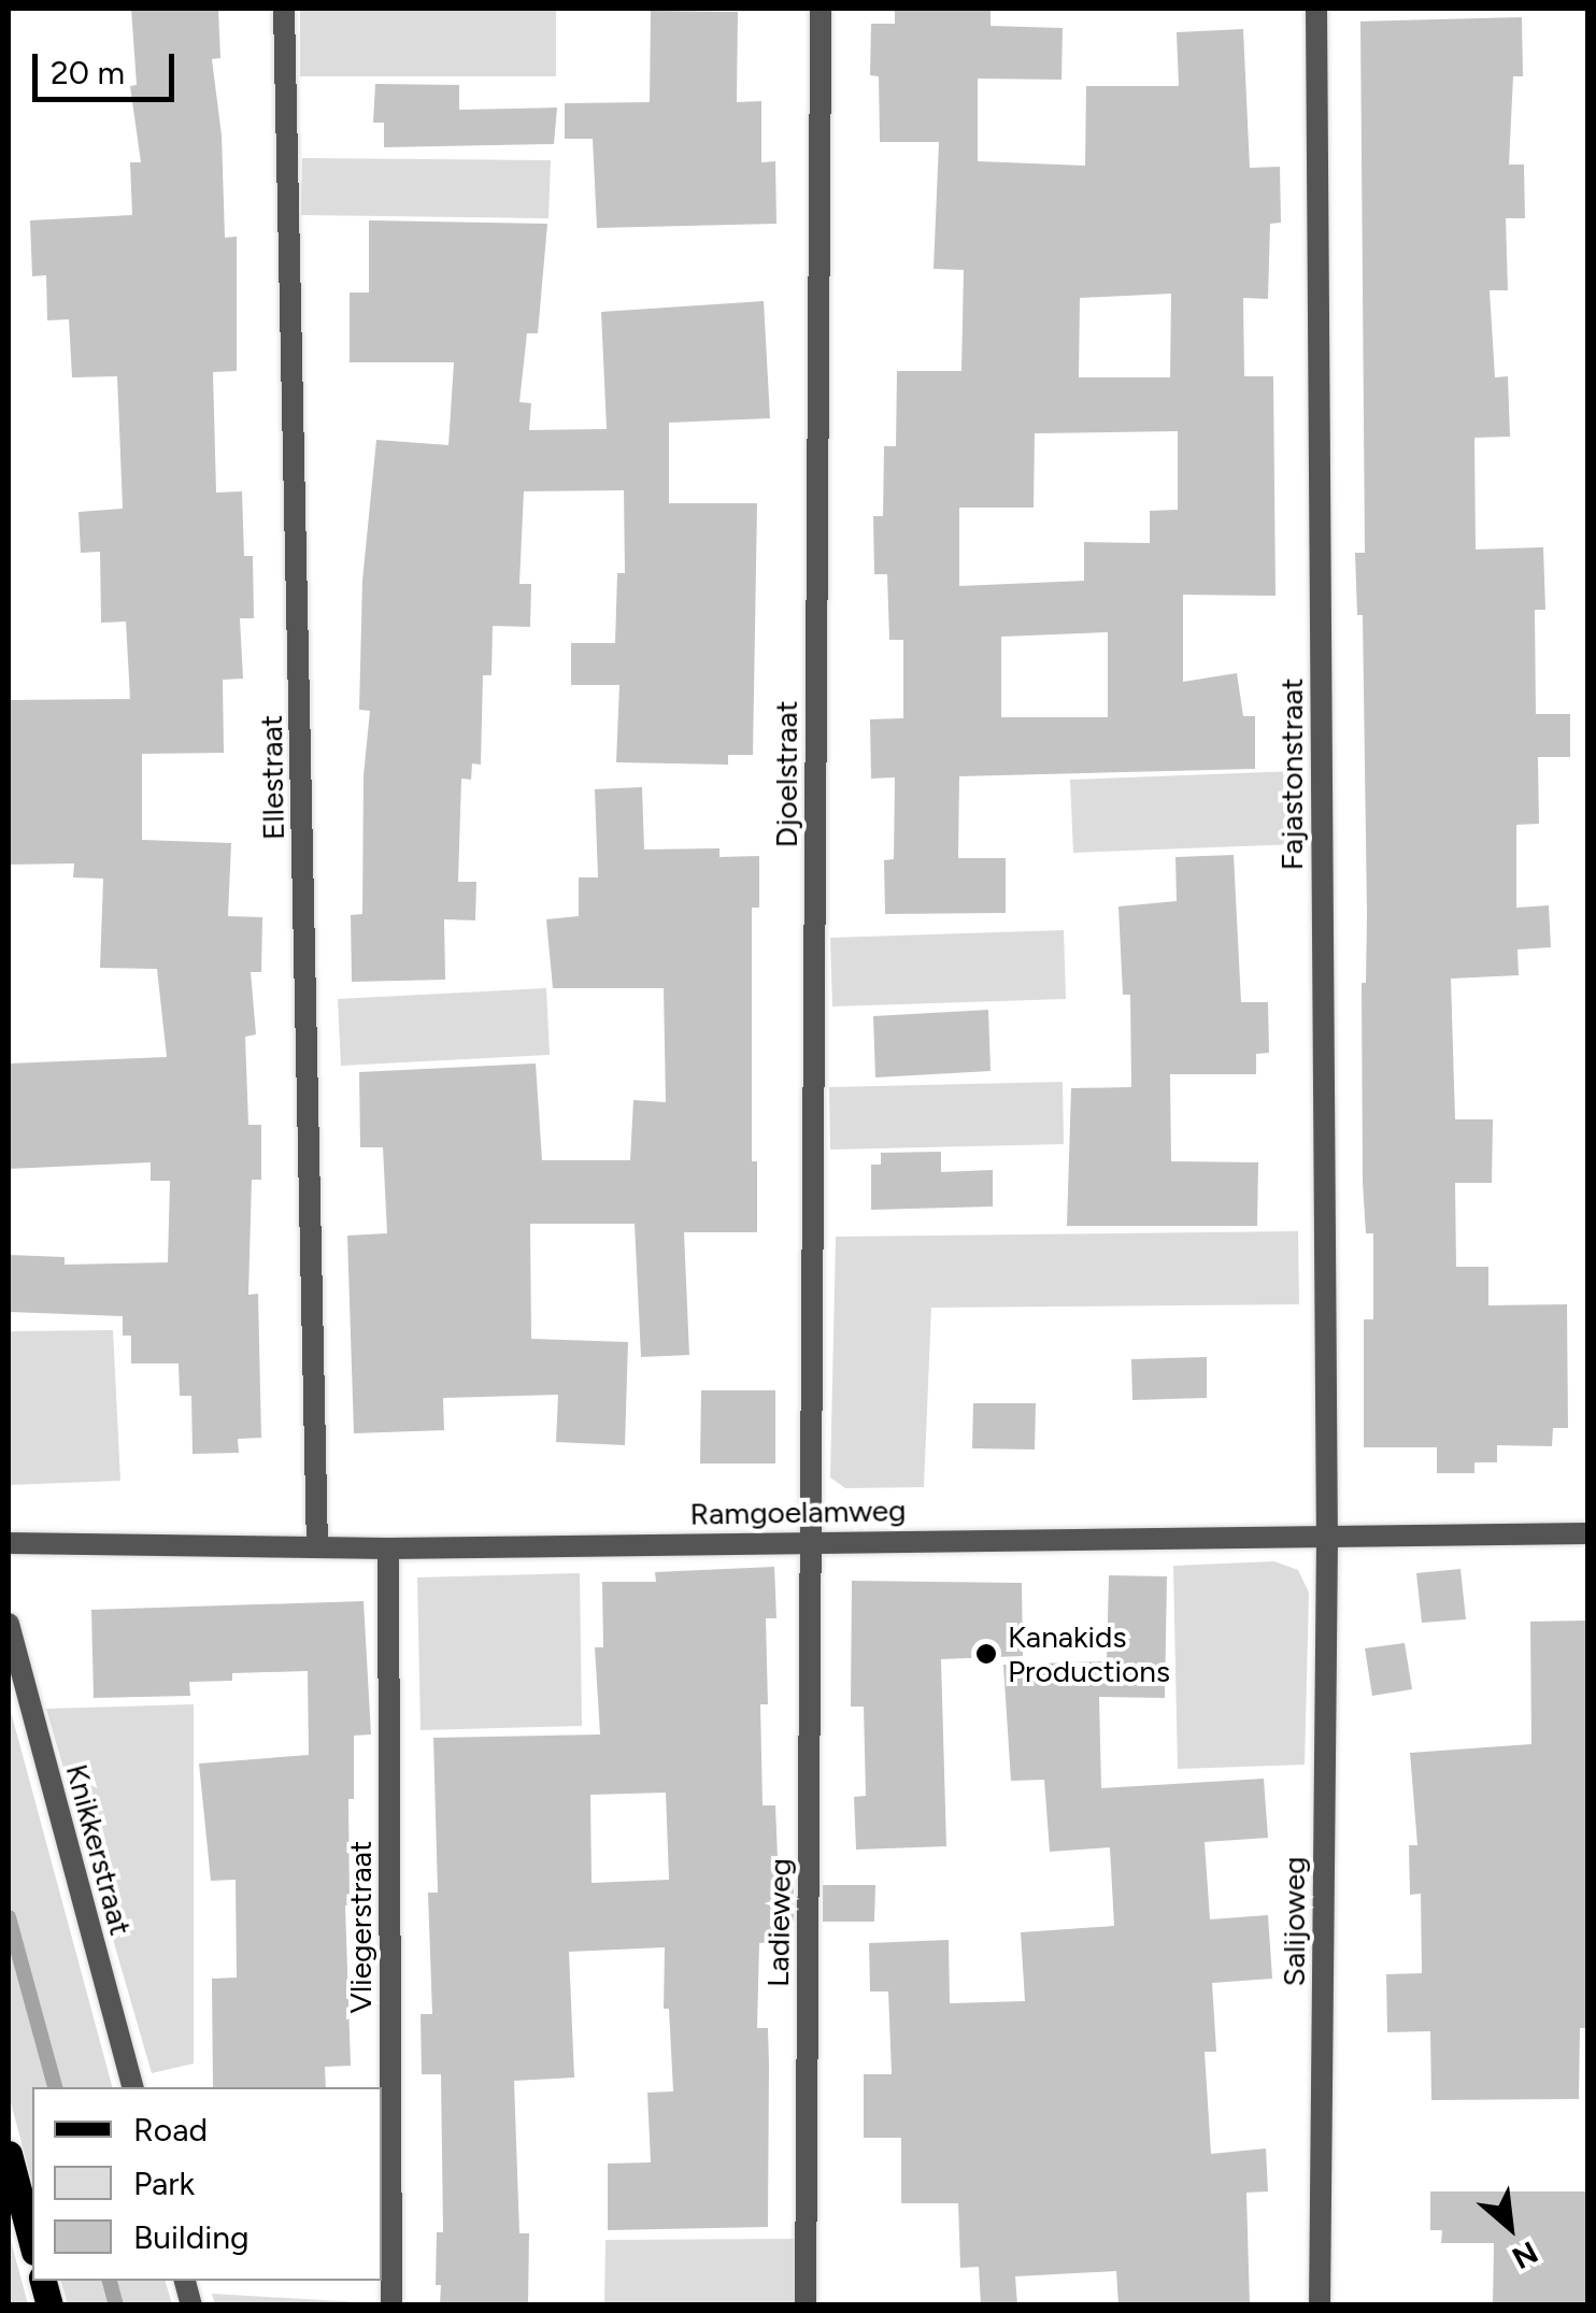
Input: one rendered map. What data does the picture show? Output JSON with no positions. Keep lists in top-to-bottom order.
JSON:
{
  "streets": {
    "street": [
      "Djoelstraat",
      "Fajastonstraat",
      "Ellestraat",
      "Ramgoelamweg",
      "Knikkerstraat",
      "Salijoweg",
      "Ladieweg",
      "Vliegerstraat"
    ]
  },
  "crossings": [
    ["Djoelstraat", "Ramgoelamweg"],
    ["Djoelstraat", "Ladieweg"],
    ["Fajastonstraat", "Ramgoelamweg"],
    ["Fajastonstraat", "Salijoweg"],
    ["Ellestraat", "Ramgoelamweg"],
    ["Ramgoelamweg", "Salijoweg"],
    ["Ramgoelamweg", "Ladieweg"],
    ["Ramgoelamweg", "Vliegerstraat"]
  ],
  "places": ["Kanakids Productions"],
  "legend": ["Road", "Park", "Building"],
  "scale_bar": "20 m",
  "north": "bottom right"
}
